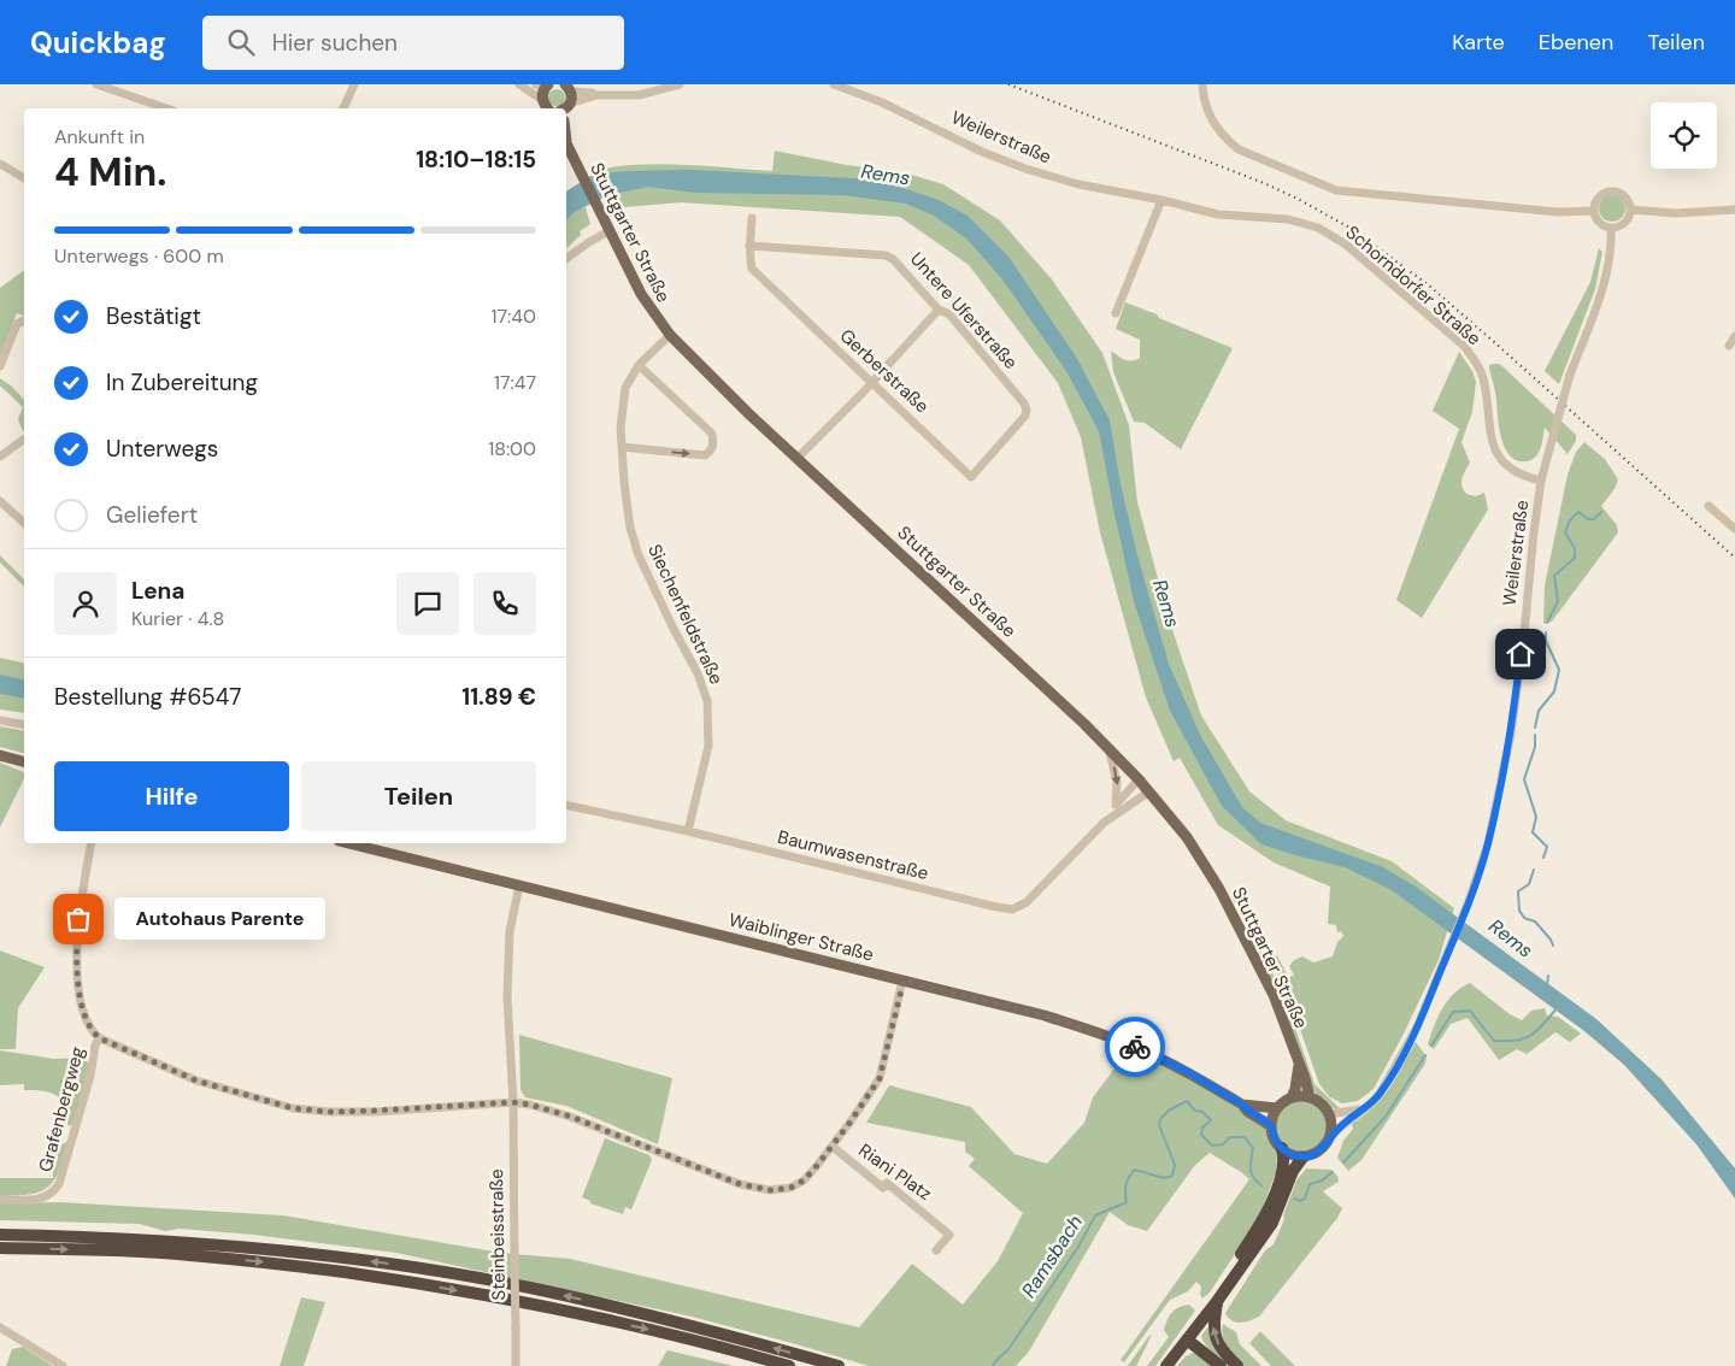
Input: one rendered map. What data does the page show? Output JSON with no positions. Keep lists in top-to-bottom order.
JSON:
{
  "streets": {
    "main road": ["Stuttgarter Straße", "Waiblinger Straße"],
    "street": [
      "Weilerstraße",
      "Schorndorfer Straße",
      "Untere Uferstraße",
      "Gerberstraße",
      "Siechenfeldstraße",
      "Baumwasenstraße",
      "Grafenbergweg",
      "Riani Platz",
      "Steinbeisstraße"
    ]
  },
  "crossings": [
    ["Weilerstraße", "Stuttgarter Straße"],
    ["Weilerstraße", "Schorndorfer Straße"],
    ["Weilerstraße", "Waiblinger Straße"],
    ["Stuttgarter Straße", "Siechenfeldstraße"],
    ["Stuttgarter Straße", "Baumwasenstraße"],
    ["Stuttgarter Straße", "Waiblinger Straße"],
    ["Untere Uferstraße", "Gerberstraße"],
    ["Siechenfeldstraße", "Baumwasenstraße"],
    ["Waiblinger Straße", "Steinbeisstraße"]
  ],
  "water": ["Rems", "Ramsbach"],
  "places": ["Autohaus Parente"],
  "page": {
    "header": "Quickbag",
    "search": "Hier suchen",
    "nav": ["Karte", "Ebenen", "Teilen"],
    "heading": ["4 Min.", "Ankunft in", "18:10–18:15"],
    "panel": [
      "Lena",
      "Kurier · 4.8",
      "Bestellung #6547",
      "11.89 €"
    ],
    "bar": "Unterwegs · 600 m",
    "list": [
      ["Bestätigt", "17:40"],
      ["In Zubereitung", "17:47"],
      ["Unterwegs", "18:00"],
      "Geliefert"
    ],
    "buttons": ["Hilfe", "Teilen"],
    "bubble": "Autohaus Parente"
  }
}
